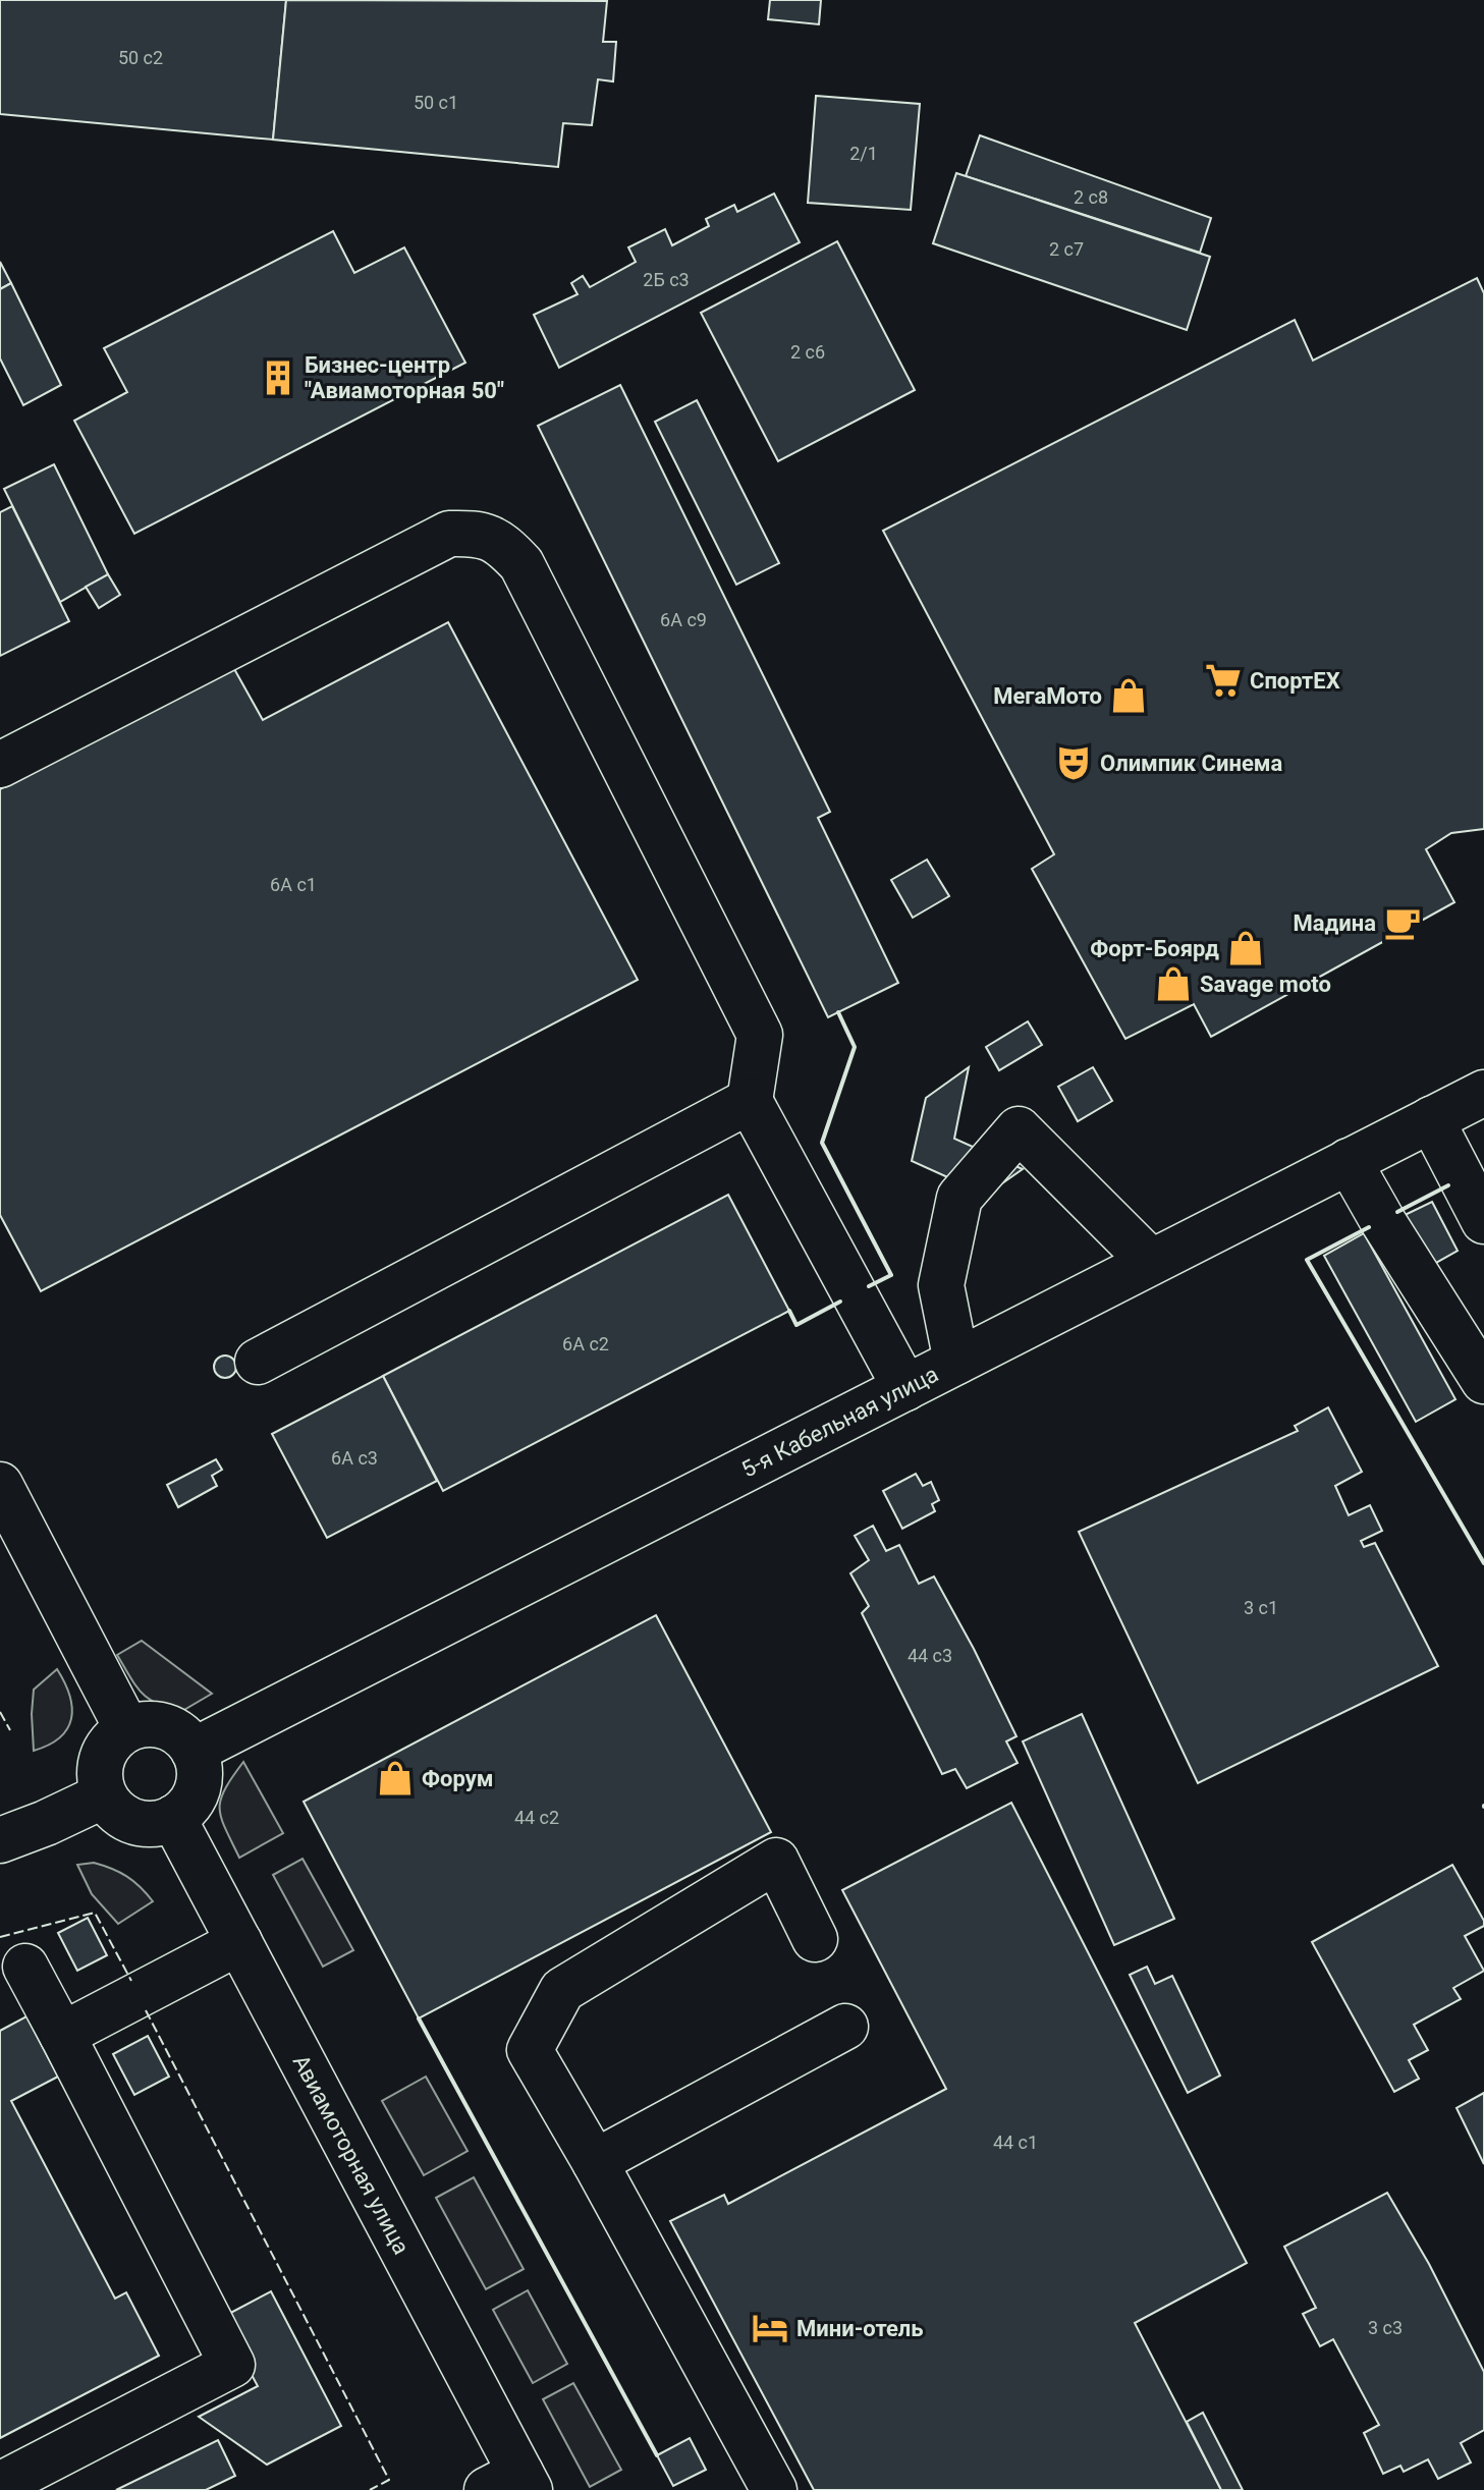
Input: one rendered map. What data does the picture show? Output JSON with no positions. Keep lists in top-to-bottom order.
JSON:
{
  "streets": {
    "street": ["5-я Кабельная улица", "Авиамоторная улица"]
  },
  "crossings": [
    ["5-я Кабельная улица", "Авиамоторная улица"]
  ],
  "places": {
    "building": ["Бизнес-центр \"Авиамоторная 50\""],
    "supermarket": ["СпортEX"],
    "shop": [
      "МегаМото",
      "Форт-Боярд",
      "Savage moto",
      "Форум"
    ],
    "theatre": ["Олимпик Синема"],
    "cafe": ["Мадина"],
    "hotel": ["Мини-отель"]
  },
  "house_numbers": [
    "50 с2",
    "50 с1",
    "2/1",
    "2 с8",
    "2 с7",
    "2Б с3",
    "2 с6",
    "6А с9",
    "6А с1",
    "6А с2",
    "6А с3",
    "3 с1",
    "44 с3",
    "44 с2",
    "44 с1",
    "3 с3"
  ]
}
